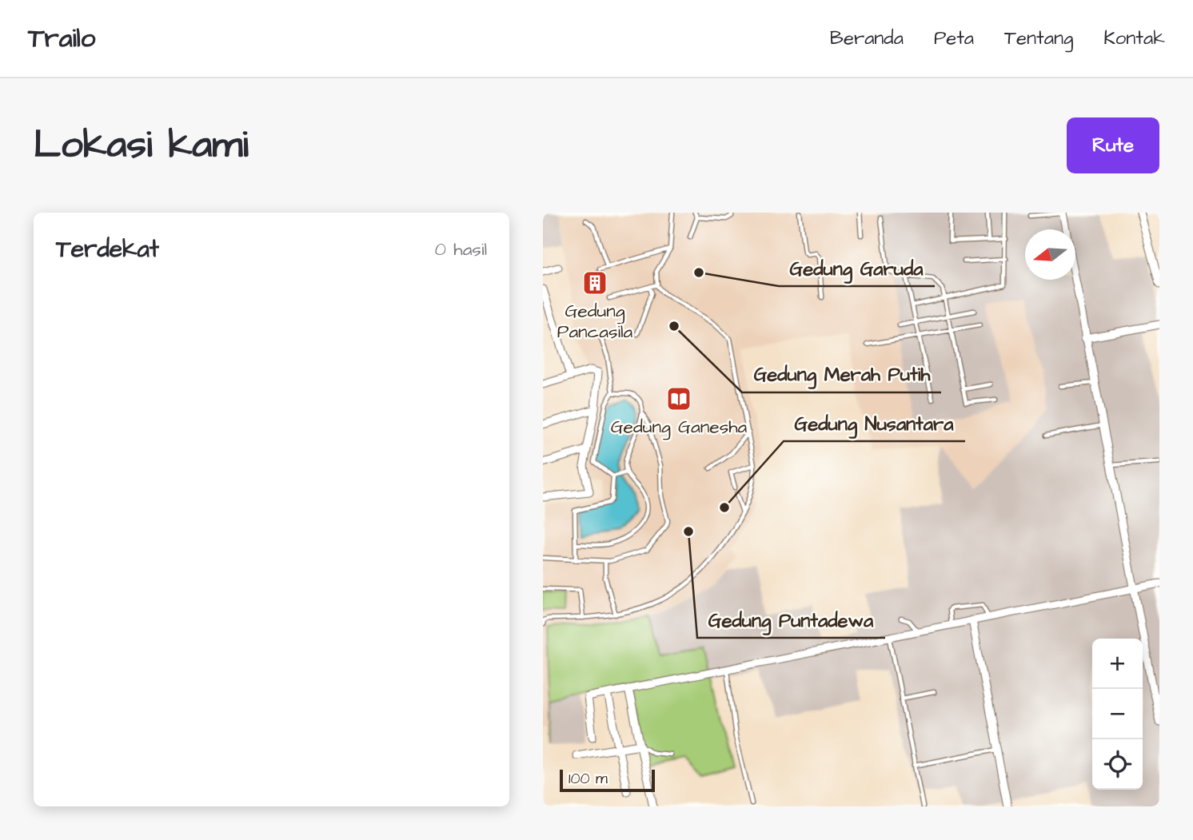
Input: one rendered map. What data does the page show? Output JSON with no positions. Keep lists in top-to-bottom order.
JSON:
{
  "places": {
    "other": [
      "Gedung Garuda",
      "Gedung Merah Putih",
      "Gedung Nusantara",
      "Gedung Puntadewa"
    ],
    "building": ["Gedung Pancasila"],
    "library": ["Gedung Ganesha"]
  },
  "scale_bar": "100 m",
  "north": "left",
  "page": {
    "header": "Trailo",
    "nav": [
      "Beranda",
      "Peta",
      "Tentang",
      "Kontak"
    ],
    "buttons": "Rute",
    "title": "Lokasi kami",
    "heading": ["Terdekat", "0 hasil"],
    "map_buttons": ["+", "−"],
    "scale": "100 m"
  }
}
